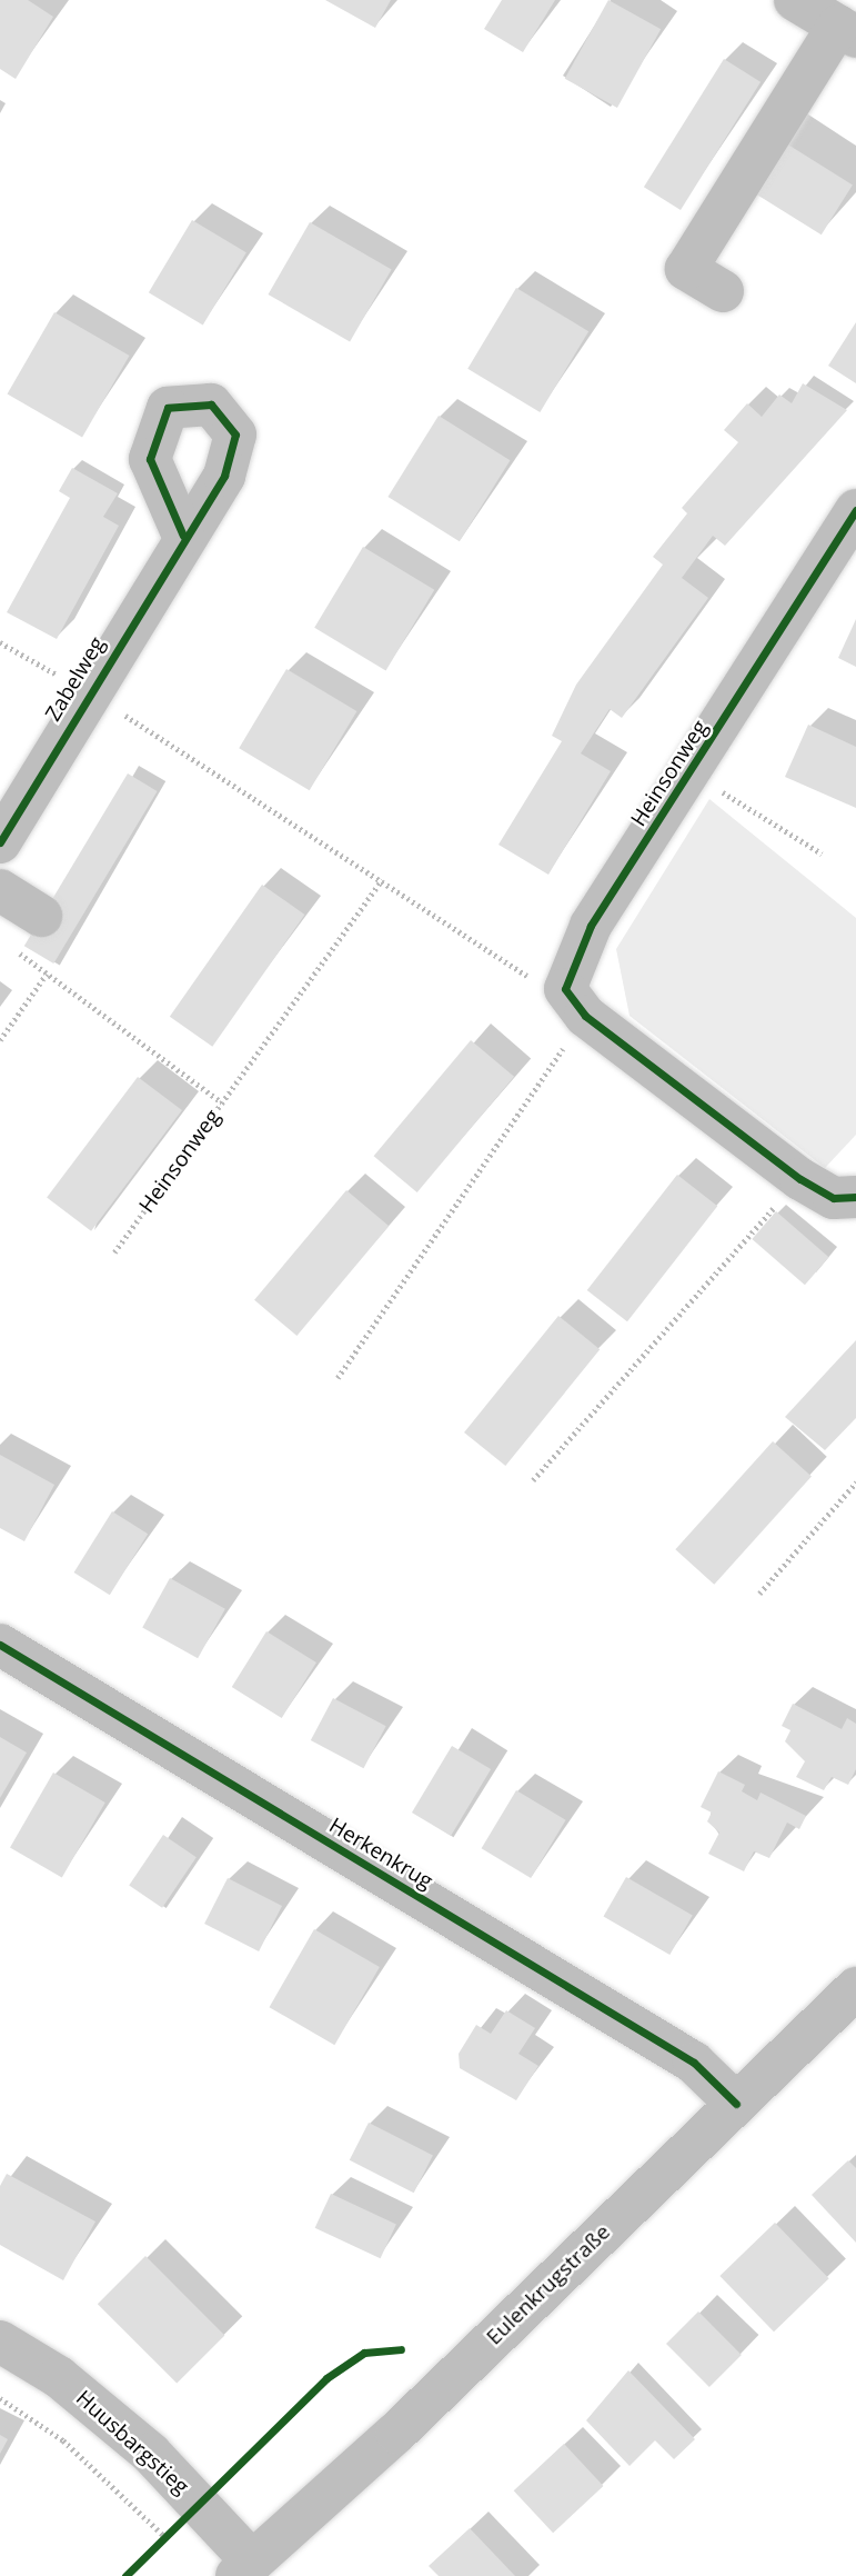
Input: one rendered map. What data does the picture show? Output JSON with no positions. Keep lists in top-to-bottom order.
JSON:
{
  "streets": {
    "street": [
      "Zabelweg",
      "Heinsonweg",
      "Herkenkrug",
      "Eulenkrugstraße",
      "Huusbargstieg"
    ]
  },
  "crossings": [
    ["Herkenkrug", "Eulenkrugstraße"],
    ["Eulenkrugstraße", "Huusbargstieg"]
  ]
}
